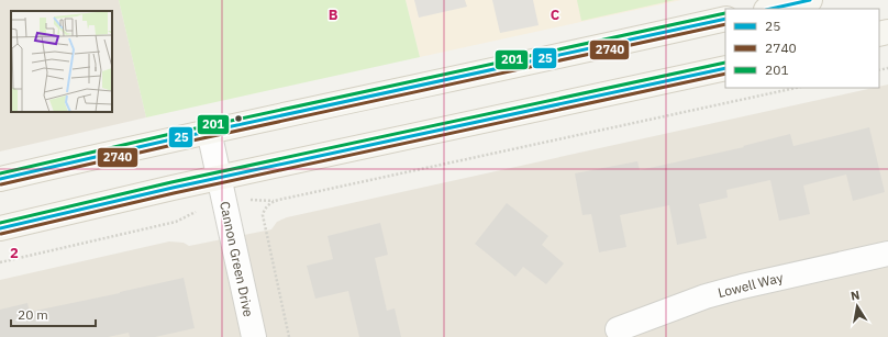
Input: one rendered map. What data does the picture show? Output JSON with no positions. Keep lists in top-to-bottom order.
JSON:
{
  "streets": {
    "street": ["Cannon Green Drive", "Lowell Way"]
  },
  "lines": ["transit line 25", "transit line 201", "transit line 2740"],
  "legend": ["25", "2740", "201"],
  "scale_bar": "20 m",
  "north": "top",
  "grid": {
    "columns": ["B", "C"],
    "rows": ["2"]
  }
}
